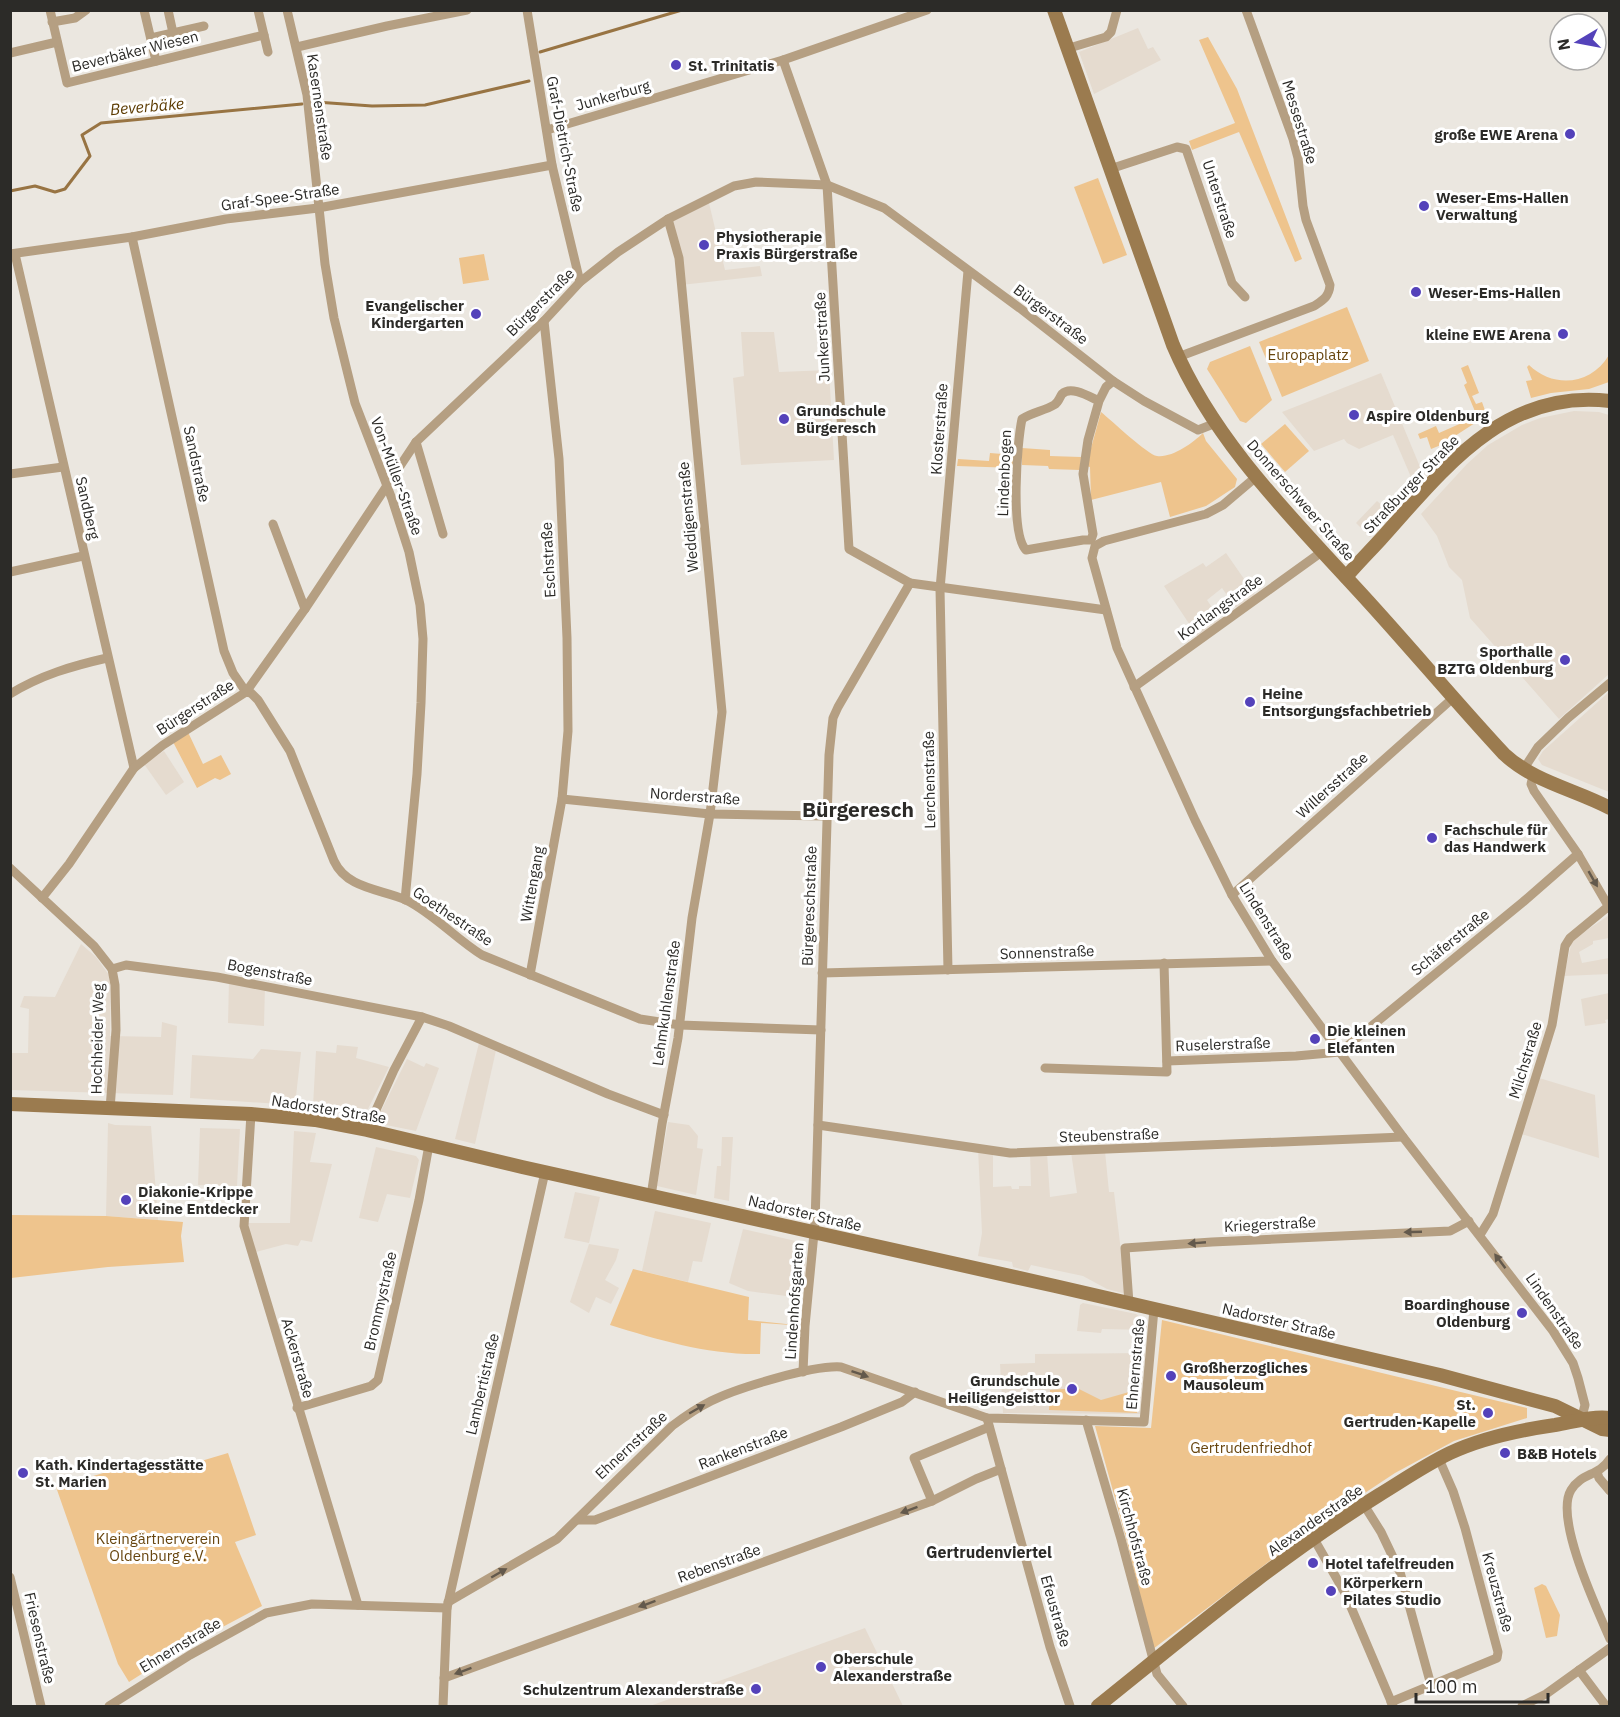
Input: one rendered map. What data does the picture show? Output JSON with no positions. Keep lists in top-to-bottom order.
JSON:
{
  "streets": {
    "street": [
      "Beverbäker Wiesen",
      "Junkerburg",
      "Kasernenstraße",
      "Messestraße",
      "Graf-Dietrich-Straße",
      "Graf-Spee-Straße",
      "Unterstraße",
      "Bürgerstraße",
      "Junkerstraße",
      "Klosterstraße",
      "Sandstraße",
      "Lindenbogen",
      "Von-Müller-Straße",
      "Straßburger Straße",
      "Donnerschweer Straße",
      "Sandberg",
      "Weddigenstraße",
      "Eschstraße",
      "Kortlangstraße",
      "Lerchenstraße",
      "Willersstraße",
      "Norderstraße",
      "Wittengang",
      "Bürgereschstraße",
      "Goethestraße",
      "Lindenstraße",
      "Schäferstraße",
      "Sonnenstraße",
      "Bogenstraße",
      "Lehmkuhlenstraße",
      "Hochheider Weg",
      "Ruselerstraße",
      "Milchstraße",
      "Nadorster Straße",
      "Steubenstraße",
      "Kriegerstraße",
      "Brommystraße",
      "Lindenhofsgarten",
      "Ackerstraße",
      "Ehnernstraße",
      "Lambertistraße",
      "Rankenstraße",
      "Alexanderstraße",
      "Kirchhofstraße",
      "Rebenstraße",
      "Kreuzstraße",
      "Efeustraße",
      "Friesenstraße"
    ]
  },
  "crossings": [
    ["Junkerburg", "Graf-Dietrich-Straße"],
    ["Junkerburg", "Junkerstraße"],
    ["Kasernenstraße", "Graf-Spee-Straße"],
    ["Kasernenstraße", "Von-Müller-Straße"],
    ["Messestraße", "Donnerschweer Straße"],
    ["Graf-Dietrich-Straße", "Graf-Spee-Straße"],
    ["Graf-Dietrich-Straße", "Bürgerstraße"],
    ["Graf-Spee-Straße", "Sandstraße"],
    ["Graf-Spee-Straße", "Von-Müller-Straße"],
    ["Graf-Spee-Straße", "Sandberg"],
    ["Unterstraße", "Donnerschweer Straße"],
    ["Bürgerstraße", "Junkerstraße"],
    ["Bürgerstraße", "Klosterstraße"],
    ["Bürgerstraße", "Sandstraße"],
    ["Bürgerstraße", "Von-Müller-Straße"],
    ["Bürgerstraße", "Donnerschweer Straße"],
    ["Bürgerstraße", "Sandberg"],
    ["Bürgerstraße", "Weddigenstraße"],
    ["Bürgerstraße", "Eschstraße"],
    ["Bürgerstraße", "Goethestraße"],
    ["Bürgerstraße", "Hochheider Weg"],
    ["Junkerstraße", "Bürgereschstraße"],
    ["Klosterstraße", "Lerchenstraße"],
    ["Sandstraße", "Goethestraße"],
    ["Lindenbogen", "Lindenstraße"],
    ["Von-Müller-Straße", "Goethestraße"],
    ["Straßburger Straße", "Donnerschweer Straße"],
    ["Donnerschweer Straße", "Kortlangstraße"],
    ["Donnerschweer Straße", "Willersstraße"],
    ["Donnerschweer Straße", "Schäferstraße"],
    ["Donnerschweer Straße", "Milchstraße"],
    ["Weddigenstraße", "Norderstraße"],
    ["Weddigenstraße", "Lehmkuhlenstraße"],
    ["Eschstraße", "Norderstraße"],
    ["Eschstraße", "Wittengang"],
    ["Kortlangstraße", "Lindenstraße"],
    ["Lerchenstraße", "Sonnenstraße"],
    ["Willersstraße", "Lindenstraße"],
    ["Norderstraße", "Wittengang"],
    ["Norderstraße", "Bürgereschstraße"],
    ["Norderstraße", "Lehmkuhlenstraße"],
    ["Wittengang", "Goethestraße"],
    ["Bürgereschstraße", "Goethestraße"],
    ["Bürgereschstraße", "Sonnenstraße"],
    ["Bürgereschstraße", "Nadorster Straße"],
    ["Bürgereschstraße", "Steubenstraße"],
    ["Bürgereschstraße", "Lindenhofsgarten"],
    ["Goethestraße", "Lehmkuhlenstraße"],
    ["Lindenstraße", "Schäferstraße"],
    ["Lindenstraße", "Sonnenstraße"],
    ["Lindenstraße", "Ruselerstraße"],
    ["Lindenstraße", "Milchstraße"],
    ["Lindenstraße", "Nadorster Straße"],
    ["Lindenstraße", "Steubenstraße"],
    ["Lindenstraße", "Kriegerstraße"],
    ["Lindenstraße", "Alexanderstraße"],
    ["Schäferstraße", "Ruselerstraße"],
    ["Bogenstraße", "Lehmkuhlenstraße"],
    ["Bogenstraße", "Hochheider Weg"],
    ["Lehmkuhlenstraße", "Nadorster Straße"],
    ["Hochheider Weg", "Nadorster Straße"],
    ["Nadorster Straße", "Kriegerstraße"],
    ["Nadorster Straße", "Brommystraße"],
    ["Nadorster Straße", "Lindenhofsgarten"],
    ["Nadorster Straße", "Ackerstraße"],
    ["Nadorster Straße", "Ehnernstraße"],
    ["Nadorster Straße", "Lambertistraße"],
    ["Nadorster Straße", "Alexanderstraße"],
    ["Brommystraße", "Ackerstraße"],
    ["Lindenhofsgarten", "Ehnernstraße"],
    ["Ackerstraße", "Ehnernstraße"],
    ["Ehnernstraße", "Lambertistraße"],
    ["Ehnernstraße", "Rankenstraße"],
    ["Ehnernstraße", "Kirchhofstraße"],
    ["Ehnernstraße", "Efeustraße"],
    ["Lambertistraße", "Rebenstraße"],
    ["Alexanderstraße", "Kirchhofstraße"],
    ["Alexanderstraße", "Kreuzstraße"],
    ["Rebenstraße", "Efeustraße"]
  ],
  "one_way": ["Kriegerstraße", "Ehnernstraße", "Rebenstraße"],
  "districts": ["Bürgeresch", "Gertrudenviertel"],
  "water": ["Beverbäke"],
  "parks": ["Europaplatz", "Gertrudenfriedhof", "Kleingärtnerverein Oldenburg e.V."],
  "places": [
    "St. Trinitatis",
    "große EWE Arena",
    "Weser-Ems-Hallen Verwaltung",
    "Physiotherapie Praxis Bürgerstraße",
    "Weser-Ems-Hallen",
    "Evangelischer Kindergarten",
    "kleine EWE Arena",
    "Aspire Oldenburg",
    "Grundschule Bürgeresch",
    "Sporthalle BZTG Oldenburg",
    "Heine Entsorgungsfachbetrieb",
    "Fachschule für das Handwerk",
    "Die kleinen Elefanten",
    "Diakonie-Krippe Kleine Entdecker",
    "Boardinghouse Oldenburg",
    "Großherzogliches Mausoleum",
    "Grundschule Heiligengeisttor",
    "St. Gertruden-Kapelle",
    "B&B Hotels",
    "Kath. Kindertagesstätte St. Marien",
    "Hotel tafelfreuden",
    "Körperkern Pilates Studio",
    "Oberschule Alexanderstraße",
    "Schulzentrum Alexanderstraße"
  ],
  "scale_bar": "100 m",
  "north": "left"
}
